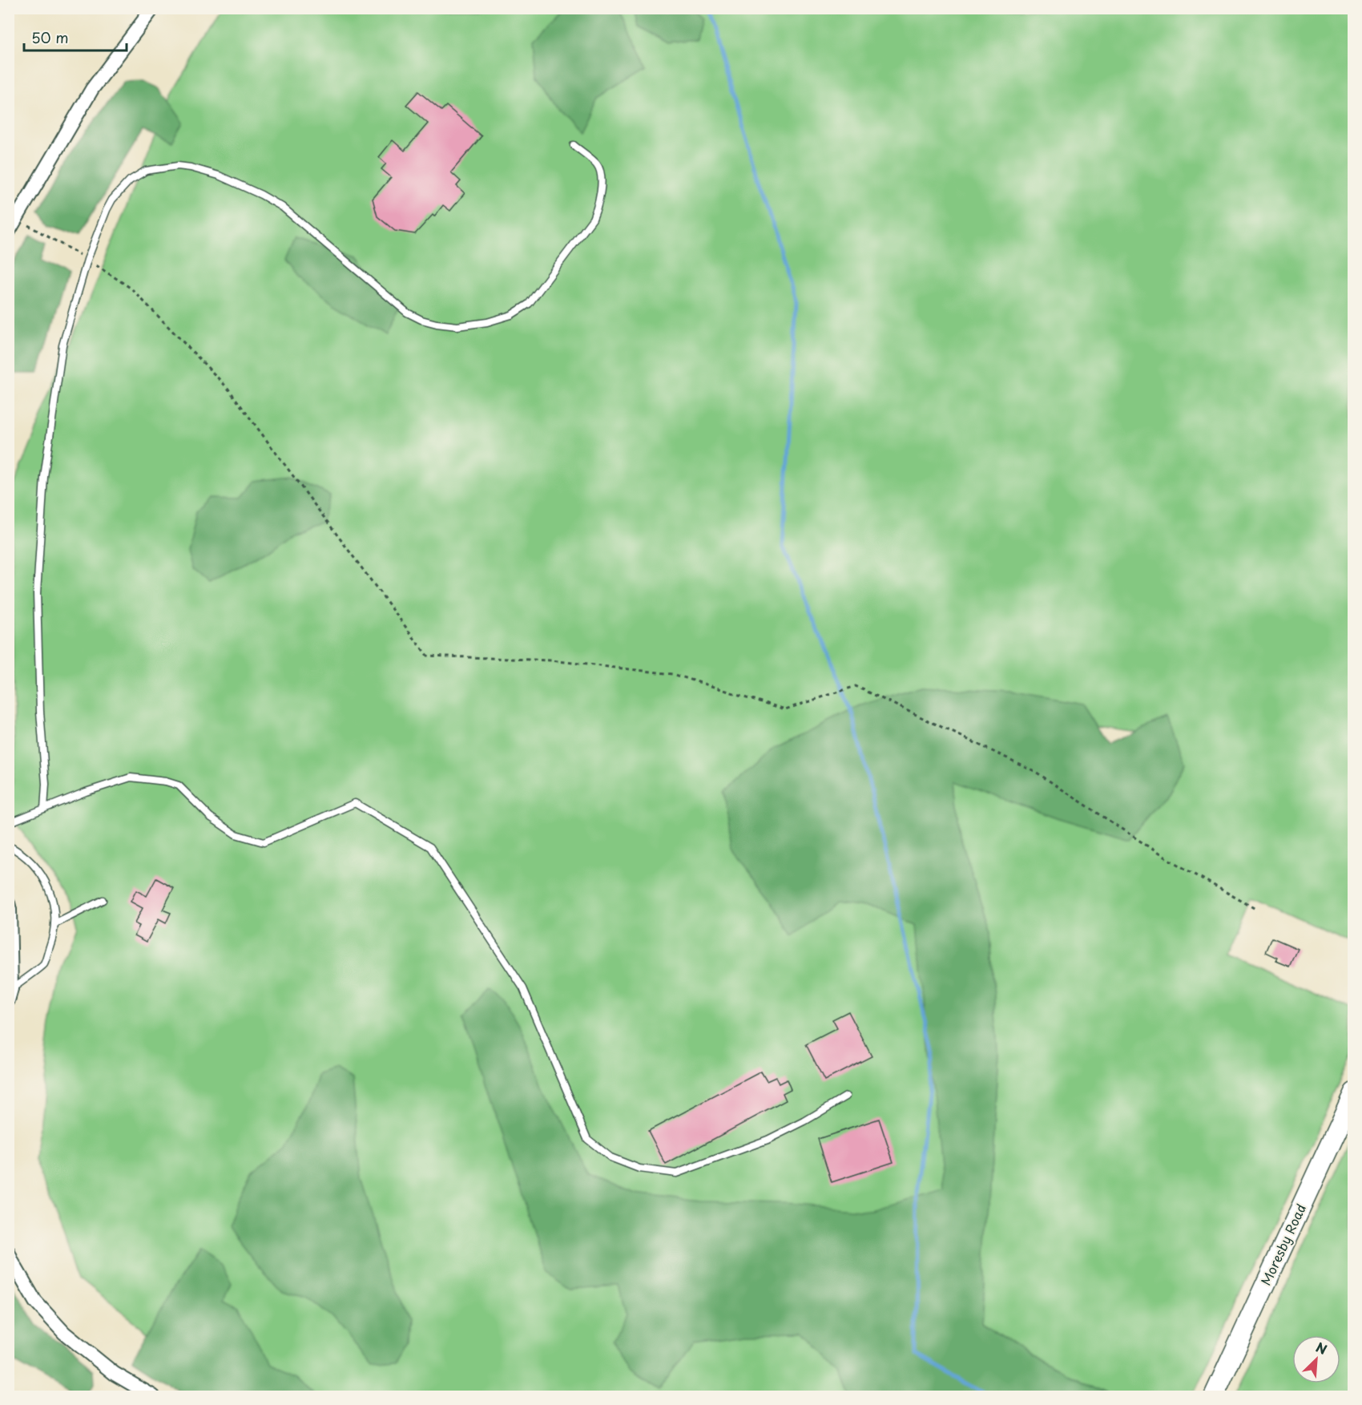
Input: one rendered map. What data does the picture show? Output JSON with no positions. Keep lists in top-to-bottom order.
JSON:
{
  "streets": {
    "street": ["Moresby Road"]
  },
  "scale_bar": "50 m",
  "north": "top right"
}
